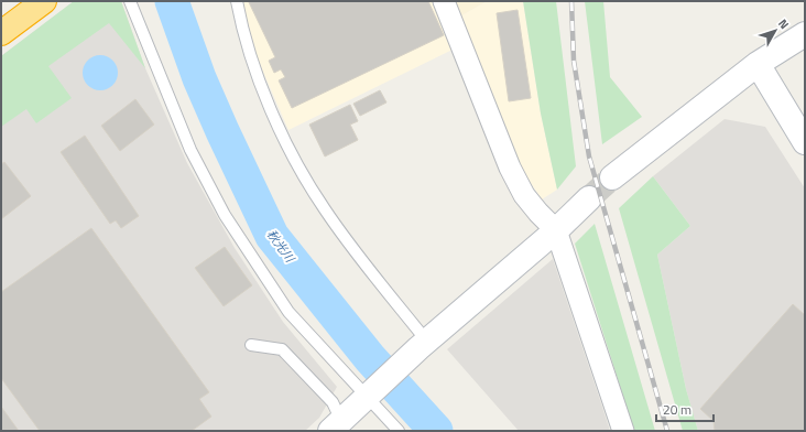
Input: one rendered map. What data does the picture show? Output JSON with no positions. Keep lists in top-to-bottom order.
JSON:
{
  "water": ["秋光川"],
  "scale_bar": "20 m",
  "north": "top right"
}
